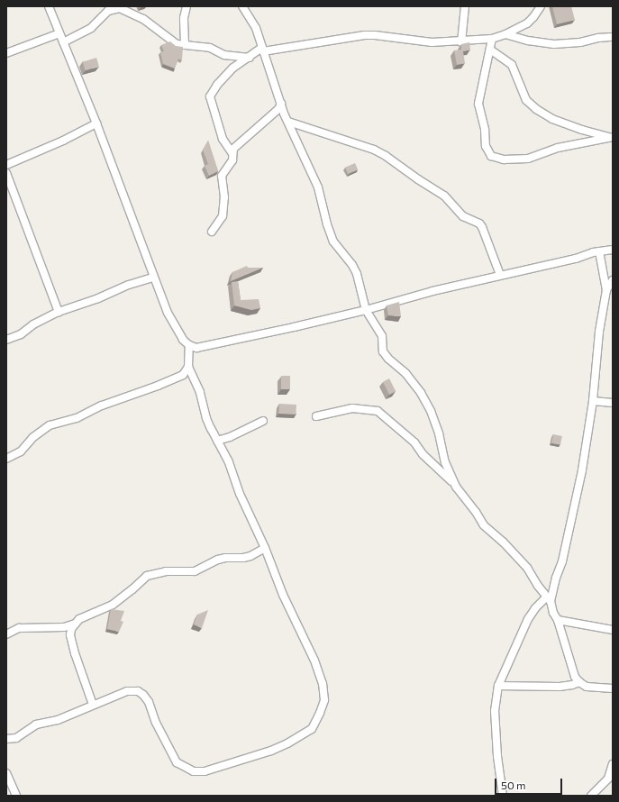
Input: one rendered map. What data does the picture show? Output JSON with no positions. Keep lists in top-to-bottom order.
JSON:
{
  "scale_bar": "50 m"
}
